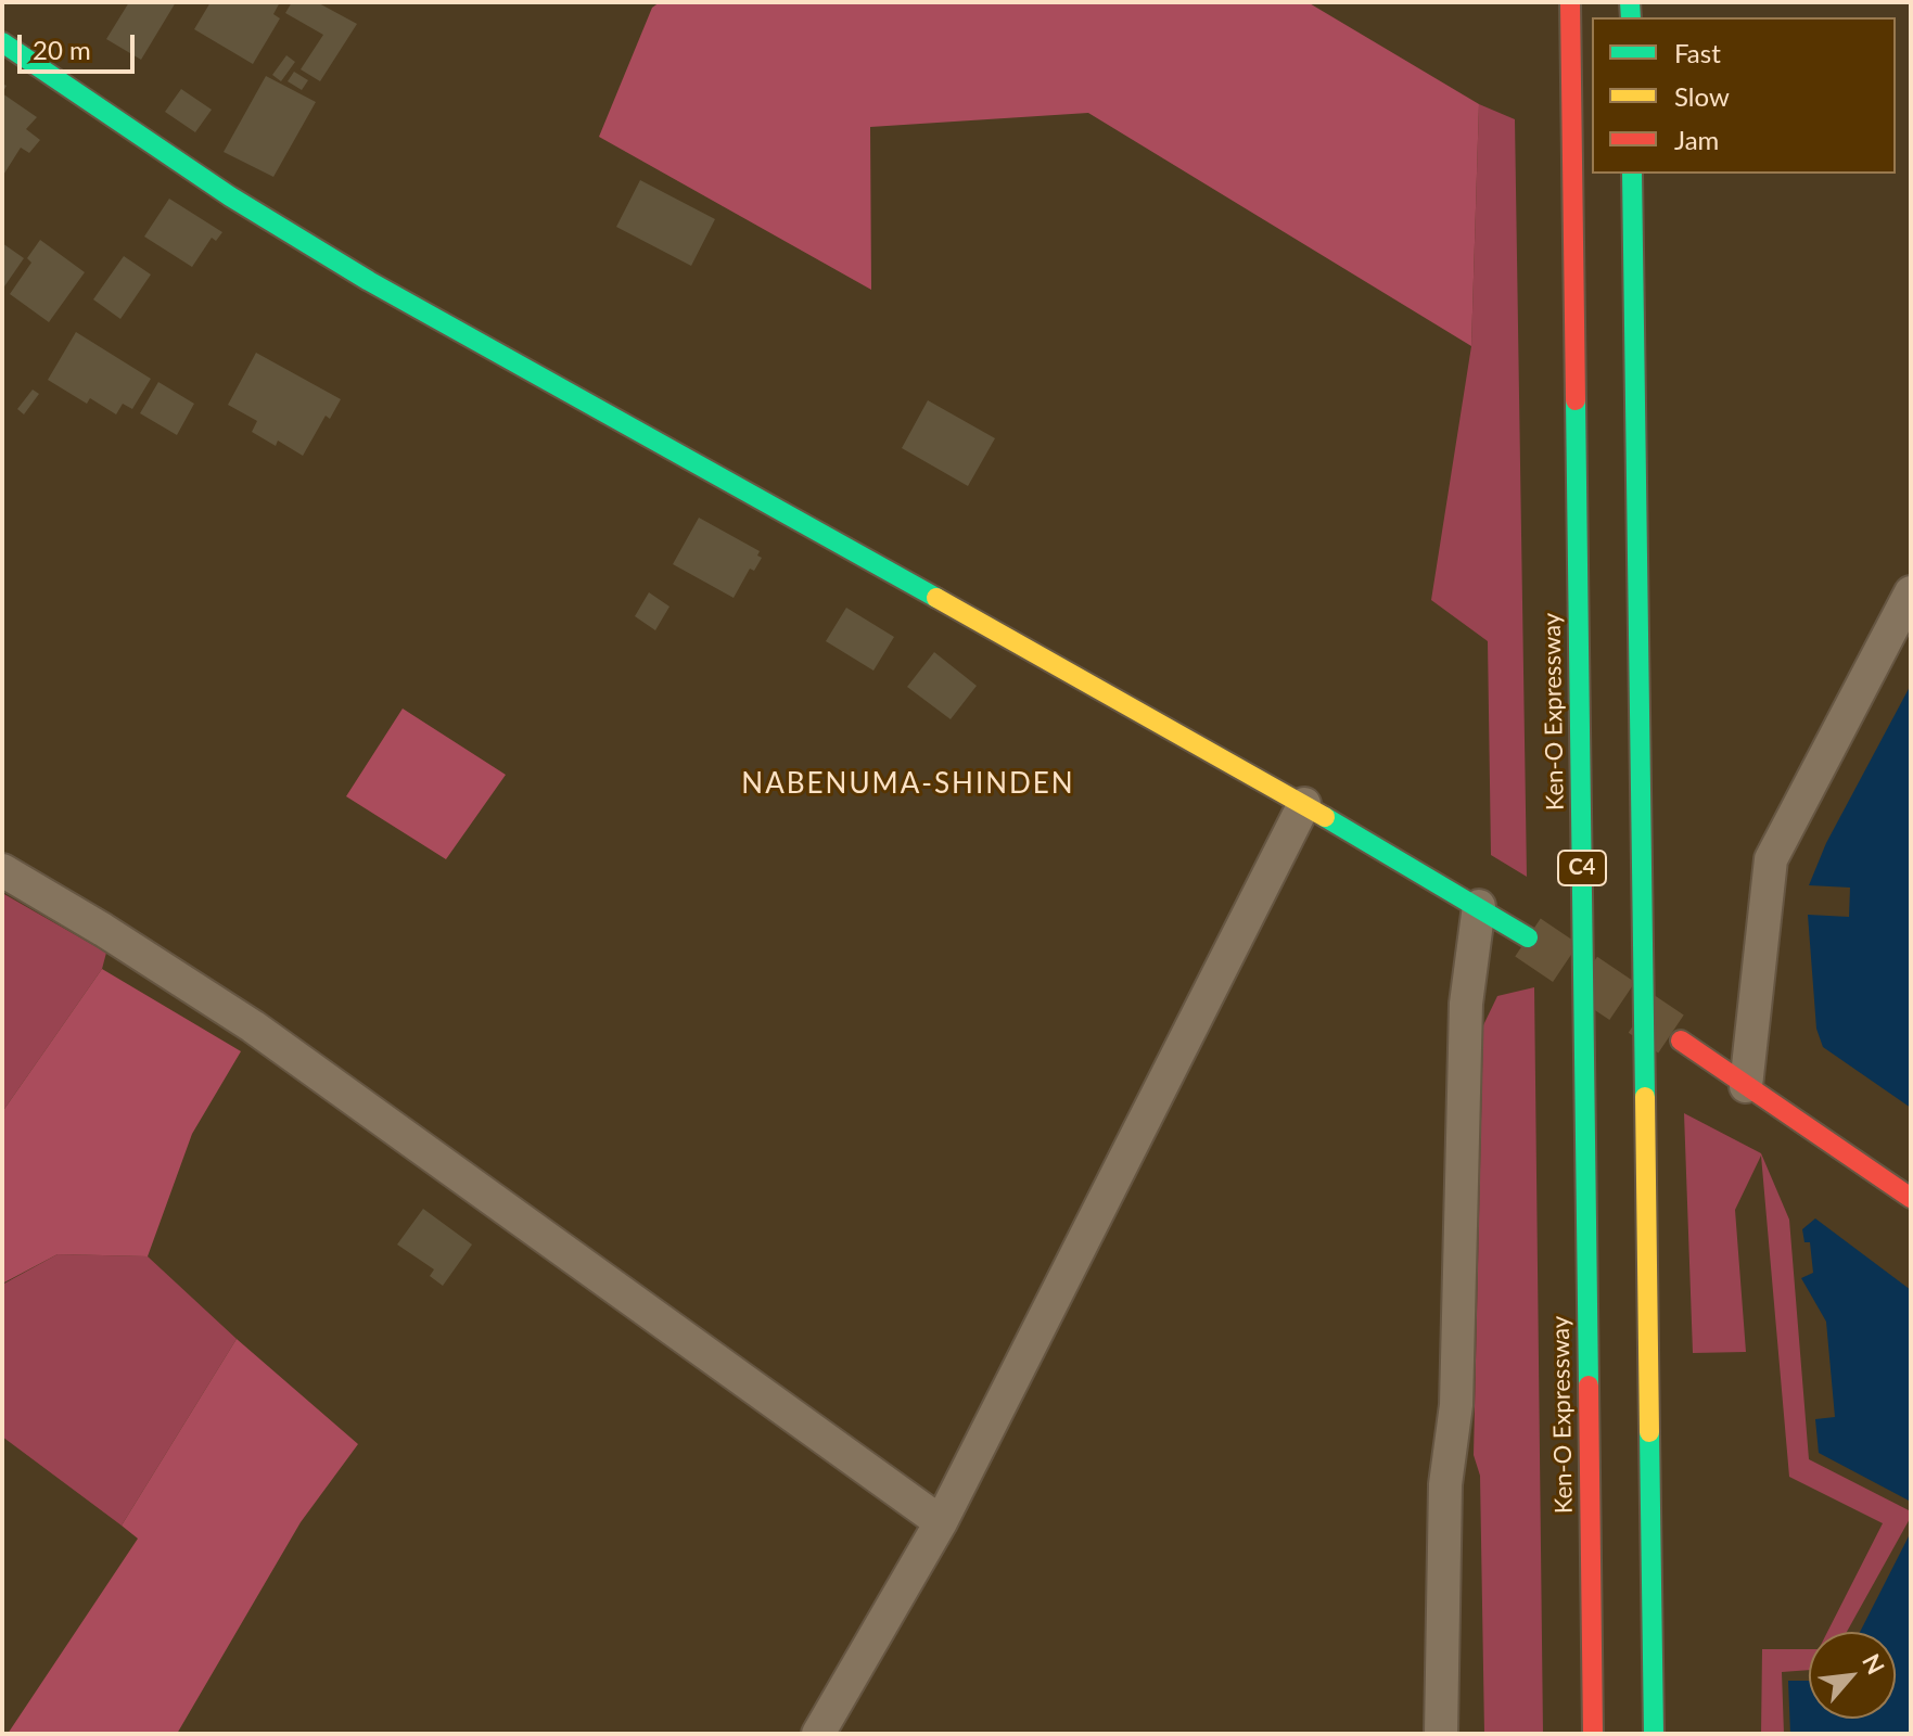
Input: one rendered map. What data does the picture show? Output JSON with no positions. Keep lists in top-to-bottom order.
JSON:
{
  "streets": {
    "main road": ["Ken-O Expressway", "C4"]
  },
  "districts": ["NABENUMA-SHINDEN"],
  "legend": ["Fast", "Slow", "Jam"],
  "scale_bar": "20 m",
  "north": "top right"
}
